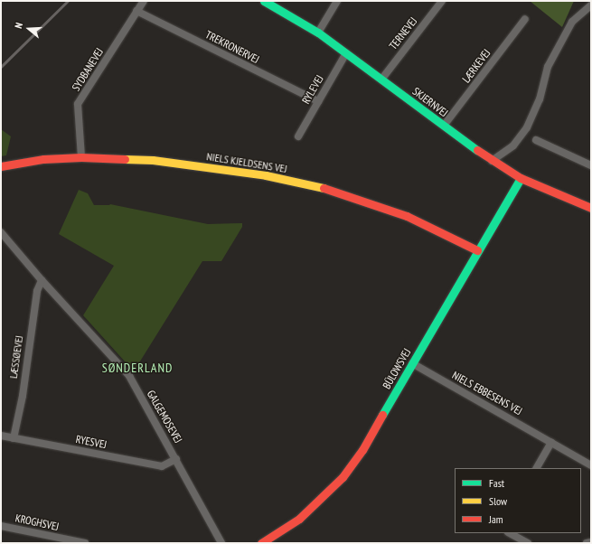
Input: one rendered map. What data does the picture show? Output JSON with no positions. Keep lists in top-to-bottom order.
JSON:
{
  "streets": {
    "street": [
      "TERNEVEJ",
      "TREKRONERVEJ",
      "LÆRKEVEJ",
      "SYDBANEVEJ",
      "RYLEVEJ",
      "SKJERNVEJ",
      "NIELS KJELDSENS VEJ",
      "LÆSSØEVEJ",
      "BÜLOWSVEJ",
      "NIELS EBBESENS VEJ",
      "GALGEMOSEVEJ",
      "RYESVEJ",
      "KROGHSVEJ"
    ]
  },
  "crossings": [
    ["TERNEVEJ", "SKJERNVEJ"],
    ["TREKRONERVEJ", "SYDBANEVEJ"],
    ["TREKRONERVEJ", "RYLEVEJ"],
    ["LÆRKEVEJ", "SKJERNVEJ"],
    ["SYDBANEVEJ", "NIELS KJELDSENS VEJ"],
    ["RYLEVEJ", "SKJERNVEJ"],
    ["SKJERNVEJ", "BÜLOWSVEJ"],
    ["NIELS KJELDSENS VEJ", "BÜLOWSVEJ"],
    ["LÆSSØEVEJ", "GALGEMOSEVEJ"],
    ["LÆSSØEVEJ", "RYESVEJ"],
    ["BÜLOWSVEJ", "NIELS EBBESENS VEJ"],
    ["GALGEMOSEVEJ", "RYESVEJ"]
  ],
  "districts": ["SØNDERLAND"],
  "legend": ["Fast", "Slow", "Jam"],
  "north": "left"
}
